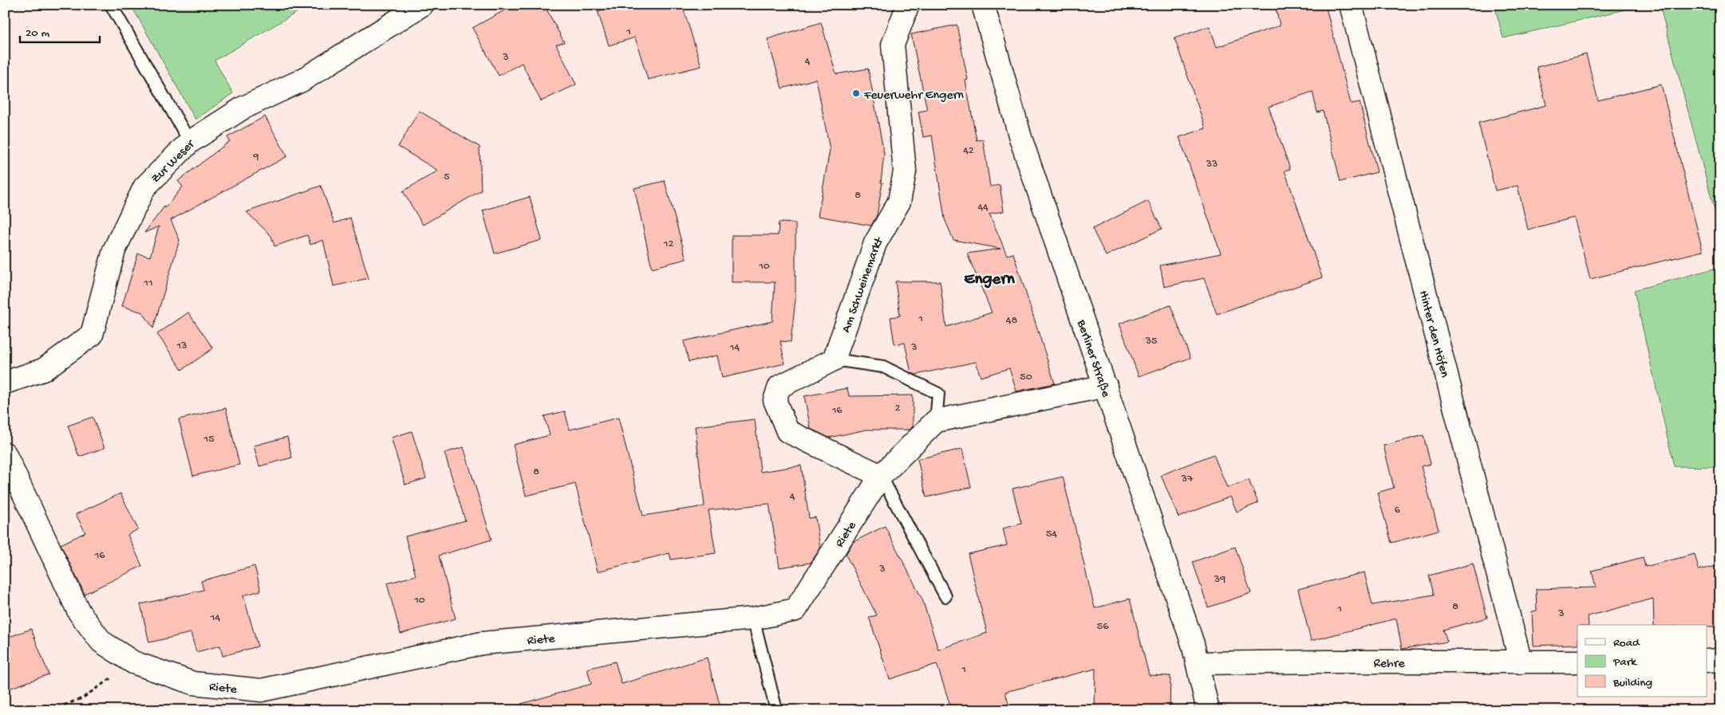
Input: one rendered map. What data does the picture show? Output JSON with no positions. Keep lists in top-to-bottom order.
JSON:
{
  "streets": {
    "street": [
      "Zur Weser",
      "Am Schweinemarkt",
      "Hinter den Höfen",
      "Berliner Straße",
      "Riete",
      "Rehre"
    ]
  },
  "crossings": [
    ["Hinter den Höfen", "Rehre"],
    ["Berliner Straße", "Rehre"]
  ],
  "districts": ["Engern"],
  "places": ["Feuerwehr Engern"],
  "house_numbers": [
    "1",
    "3",
    "4",
    "42",
    "9",
    "33",
    "5",
    "8",
    "44",
    "12",
    "10",
    "11",
    "1",
    "48",
    "35",
    "13",
    "14",
    "3",
    "50",
    "2",
    "16",
    "15",
    "8",
    "37",
    "4",
    "6",
    "54",
    "16",
    "3",
    "39",
    "10",
    "8",
    "1",
    "3",
    "14",
    "56",
    "1"
  ],
  "legend": ["Road", "Park", "Building"],
  "scale_bar": "20 m"
}
